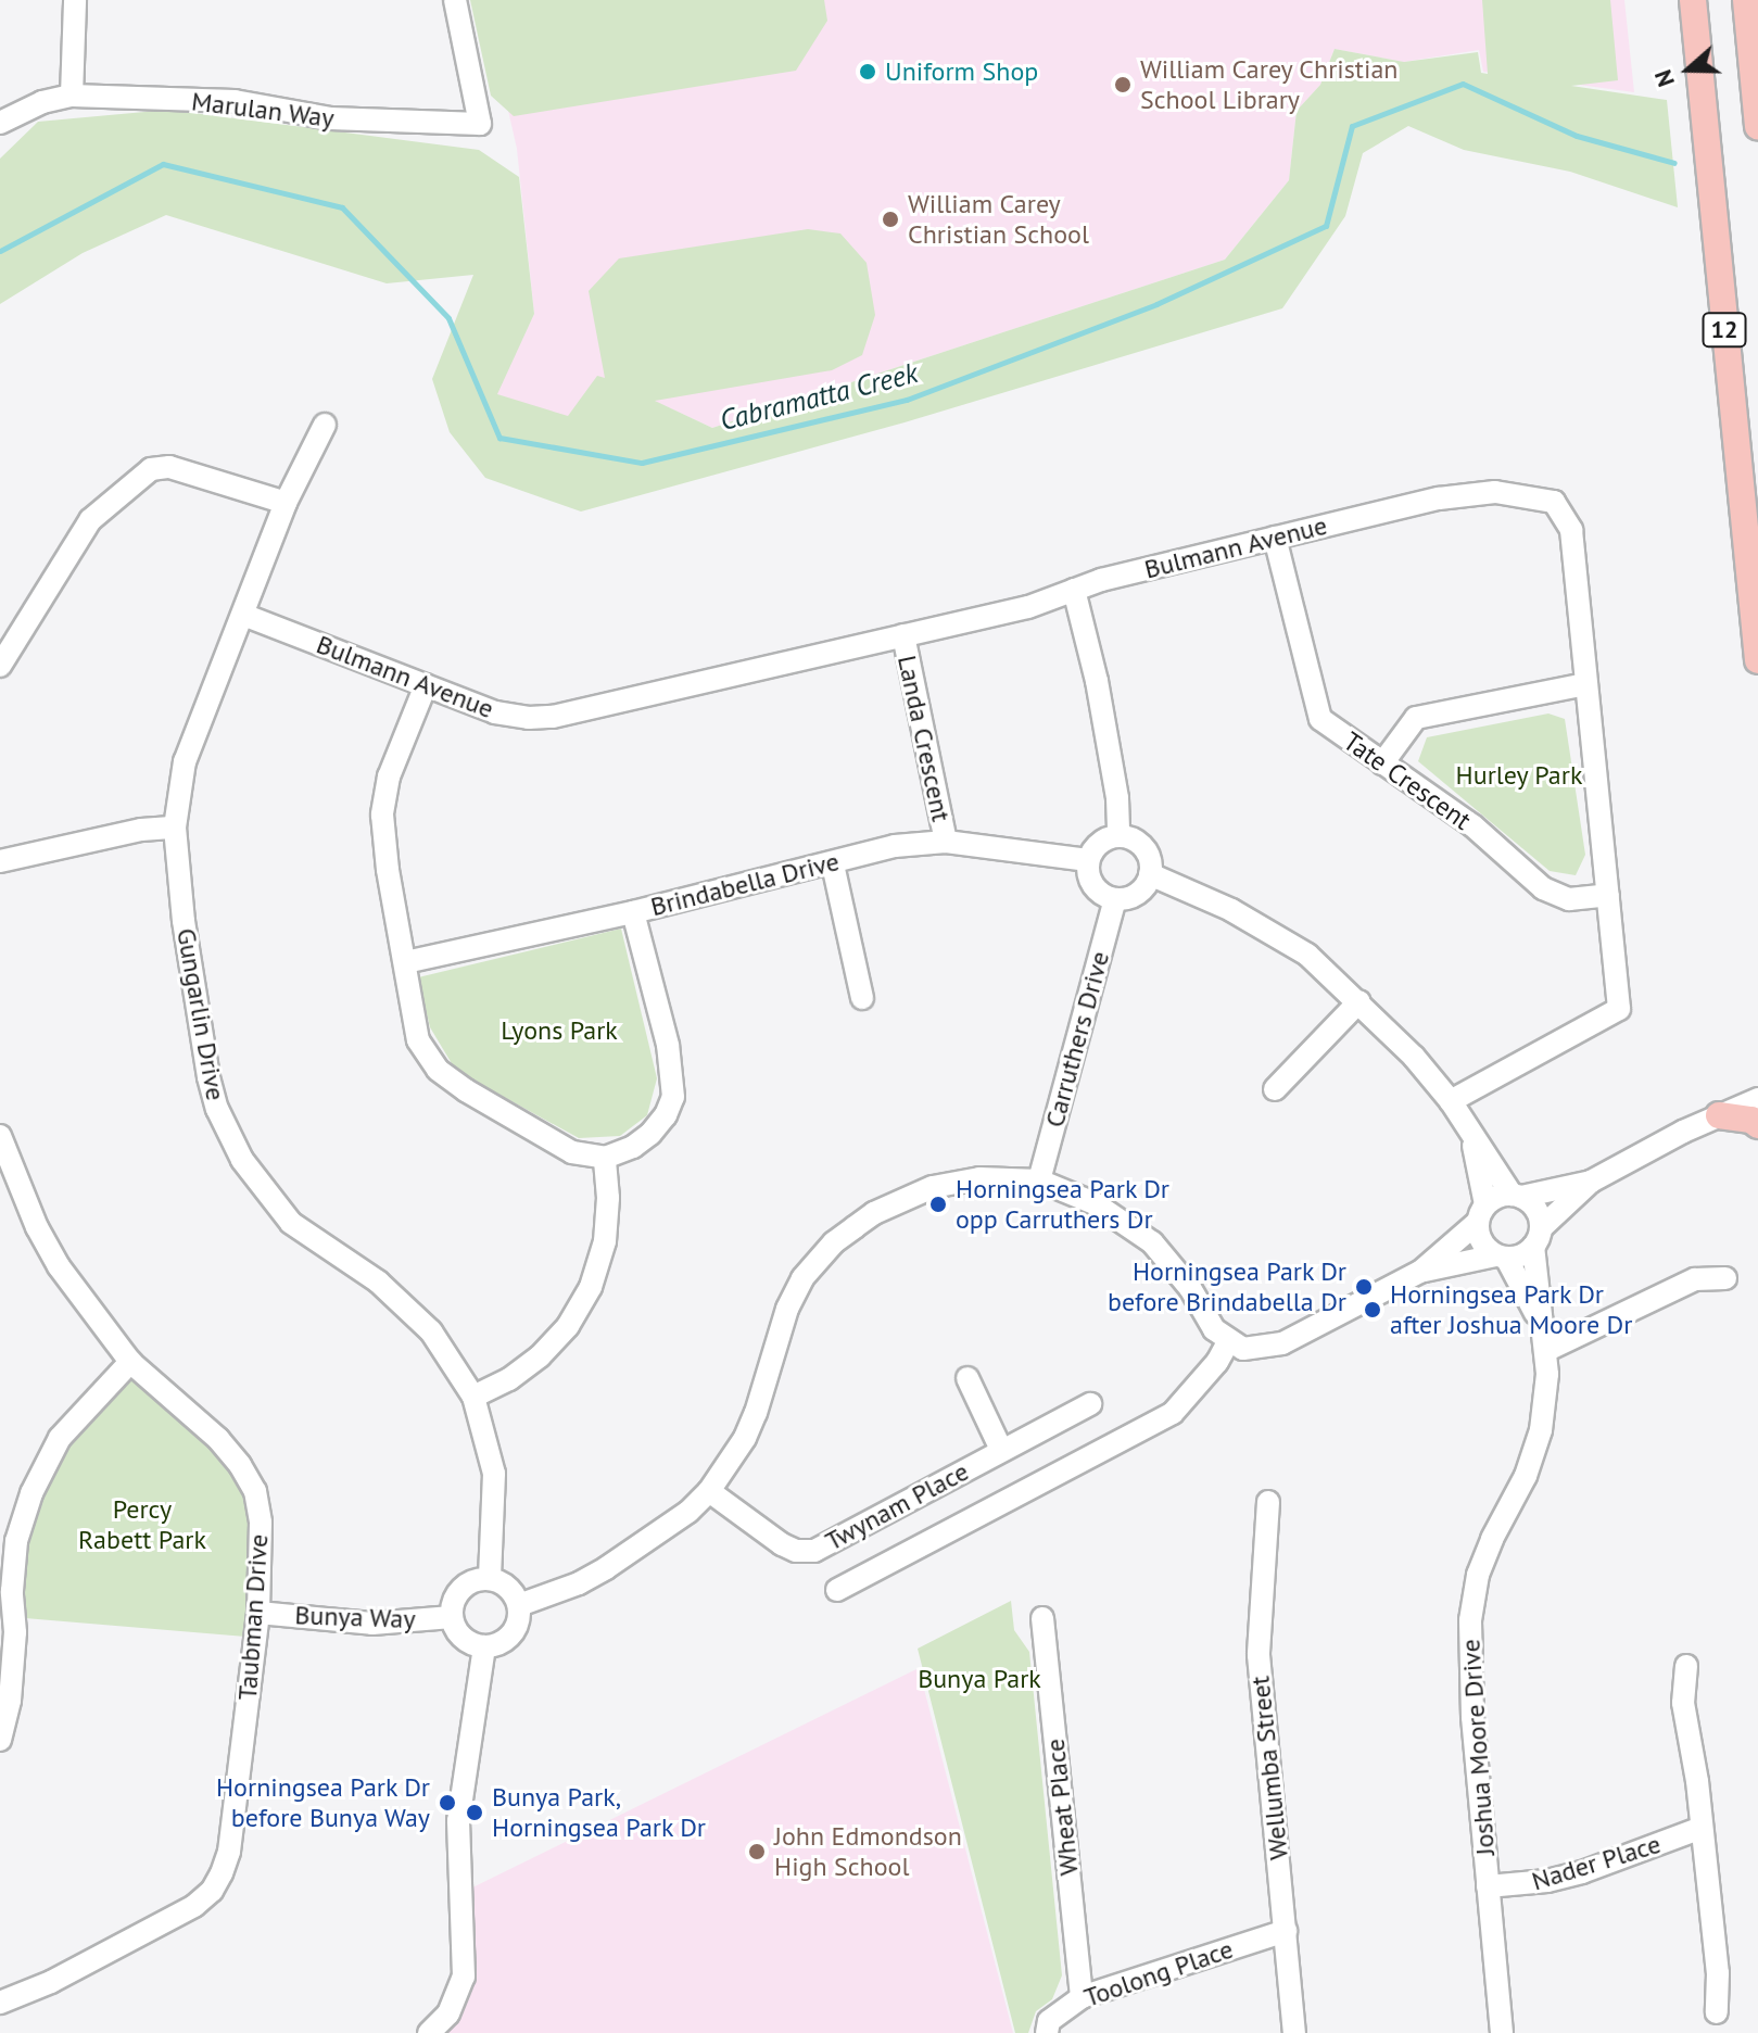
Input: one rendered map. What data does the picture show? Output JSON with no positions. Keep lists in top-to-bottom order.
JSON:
{
  "streets": {
    "main road": ["12"],
    "street": [
      "Marulan Way",
      "Bulmann Avenue",
      "Landa Crescent",
      "Tate Crescent",
      "Brindabella Drive",
      "Gungarlin Drive",
      "Carruthers Drive",
      "Twynam Place",
      "Taubman Drive",
      "Bunya Way",
      "Joshua Moore Drive",
      "Wellumba Street",
      "Wheat Place",
      "Nader Place",
      "Toolong Place"
    ]
  },
  "crossings": [
    ["Bulmann Avenue", "Landa Crescent"],
    ["Bulmann Avenue", "Tate Crescent"],
    ["Bulmann Avenue", "Gungarlin Drive"],
    ["Landa Crescent", "Brindabella Drive"],
    ["Brindabella Drive", "Carruthers Drive"],
    ["Gungarlin Drive", "Bunya Way"],
    ["Taubman Drive", "Bunya Way"],
    ["Joshua Moore Drive", "Nader Place"],
    ["Wellumba Street", "Toolong Place"],
    ["Wheat Place", "Toolong Place"]
  ],
  "water": ["Cabramatta Creek"],
  "parks": [
    "Hurley Park",
    "Lyons Park",
    "Percy Rabett Park",
    "Bunya Park"
  ],
  "places": [
    "Uniform Shop",
    "William Carey Christian School Library",
    "William Carey Christian School",
    "Horningsea Park Dr opp Carruthers Dr",
    "Horningsea Park Dr before Brindabella Dr",
    "Horningsea Park Dr after Joshua Moore Dr",
    "Horningsea Park Dr before Bunya Way",
    "Bunya Park, Horningsea Park Dr",
    "John Edmondson High School"
  ],
  "north": "left"
}
